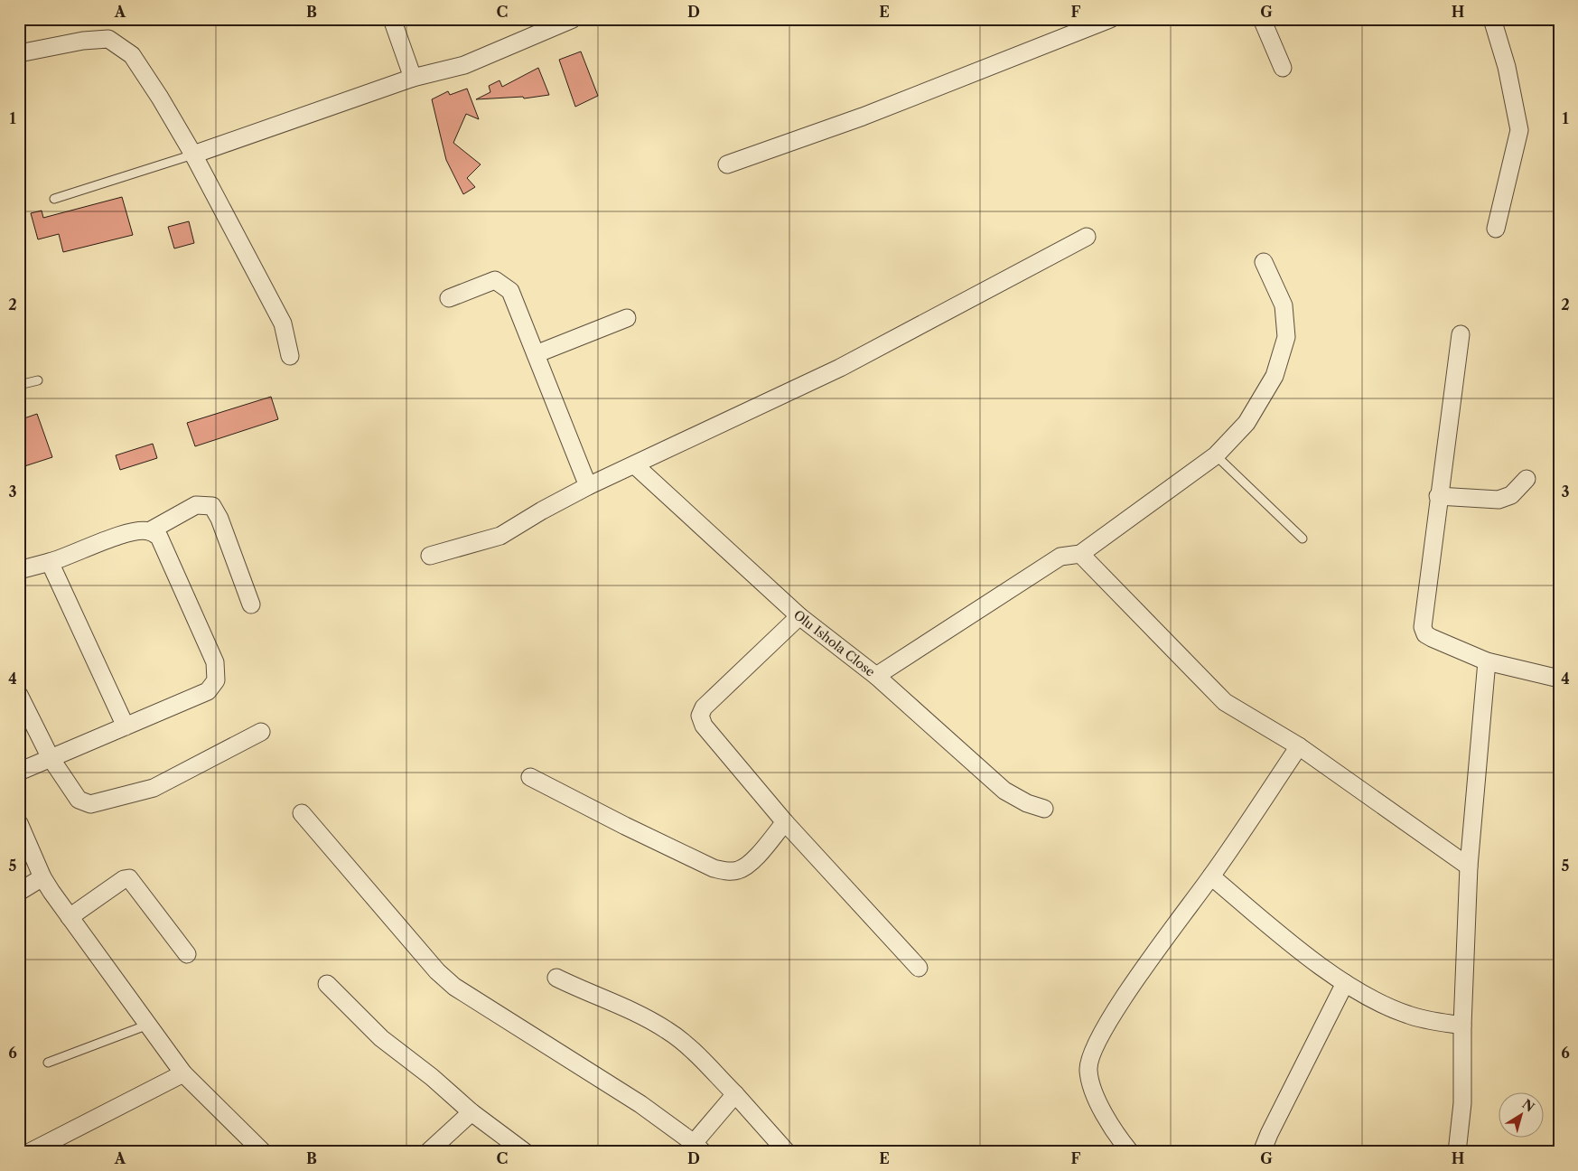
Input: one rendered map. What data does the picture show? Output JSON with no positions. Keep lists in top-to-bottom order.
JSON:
{
  "streets": {
    "street": ["Olu Ishola Close"]
  },
  "north": "top right",
  "grid": {
    "columns": [
      "A",
      "B",
      "C",
      "D",
      "E",
      "F",
      "G",
      "H"
    ],
    "rows": [
      "1",
      "2",
      "3",
      "4",
      "5",
      "6"
    ]
  }
}
